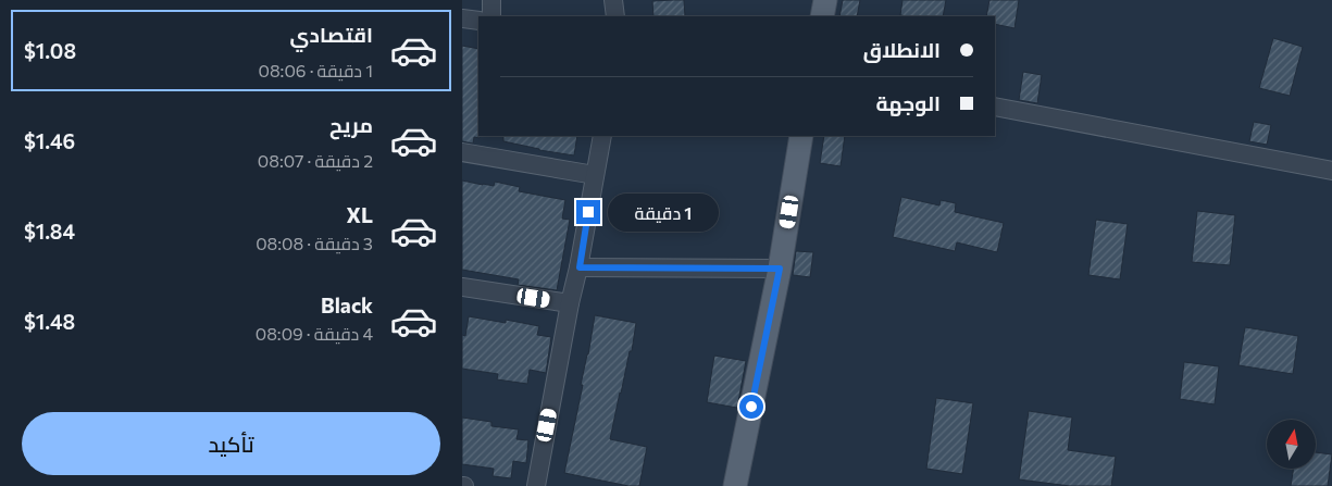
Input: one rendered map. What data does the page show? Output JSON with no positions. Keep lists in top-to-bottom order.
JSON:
{
  "north": "top",
  "page": {
    "list": [
      {
        "name": "اقتصادي",
        "note": "1 دقيقة · 08:06",
        "value": "$1.08"
      },
      {
        "name": "مريح",
        "note": "2 دقيقة · 08:07",
        "value": "$1.46"
      },
      {
        "name": "XL",
        "note": "3 دقيقة · 08:08",
        "value": "$1.84"
      },
      {
        "name": "Black",
        "note": "4 دقيقة · 08:09",
        "value": "$1.48"
      }
    ],
    "banner": ["الانطلاق", "الوجهة"],
    "bubble": "1 دقيقة",
    "buttons": "تأكيد"
  }
}
